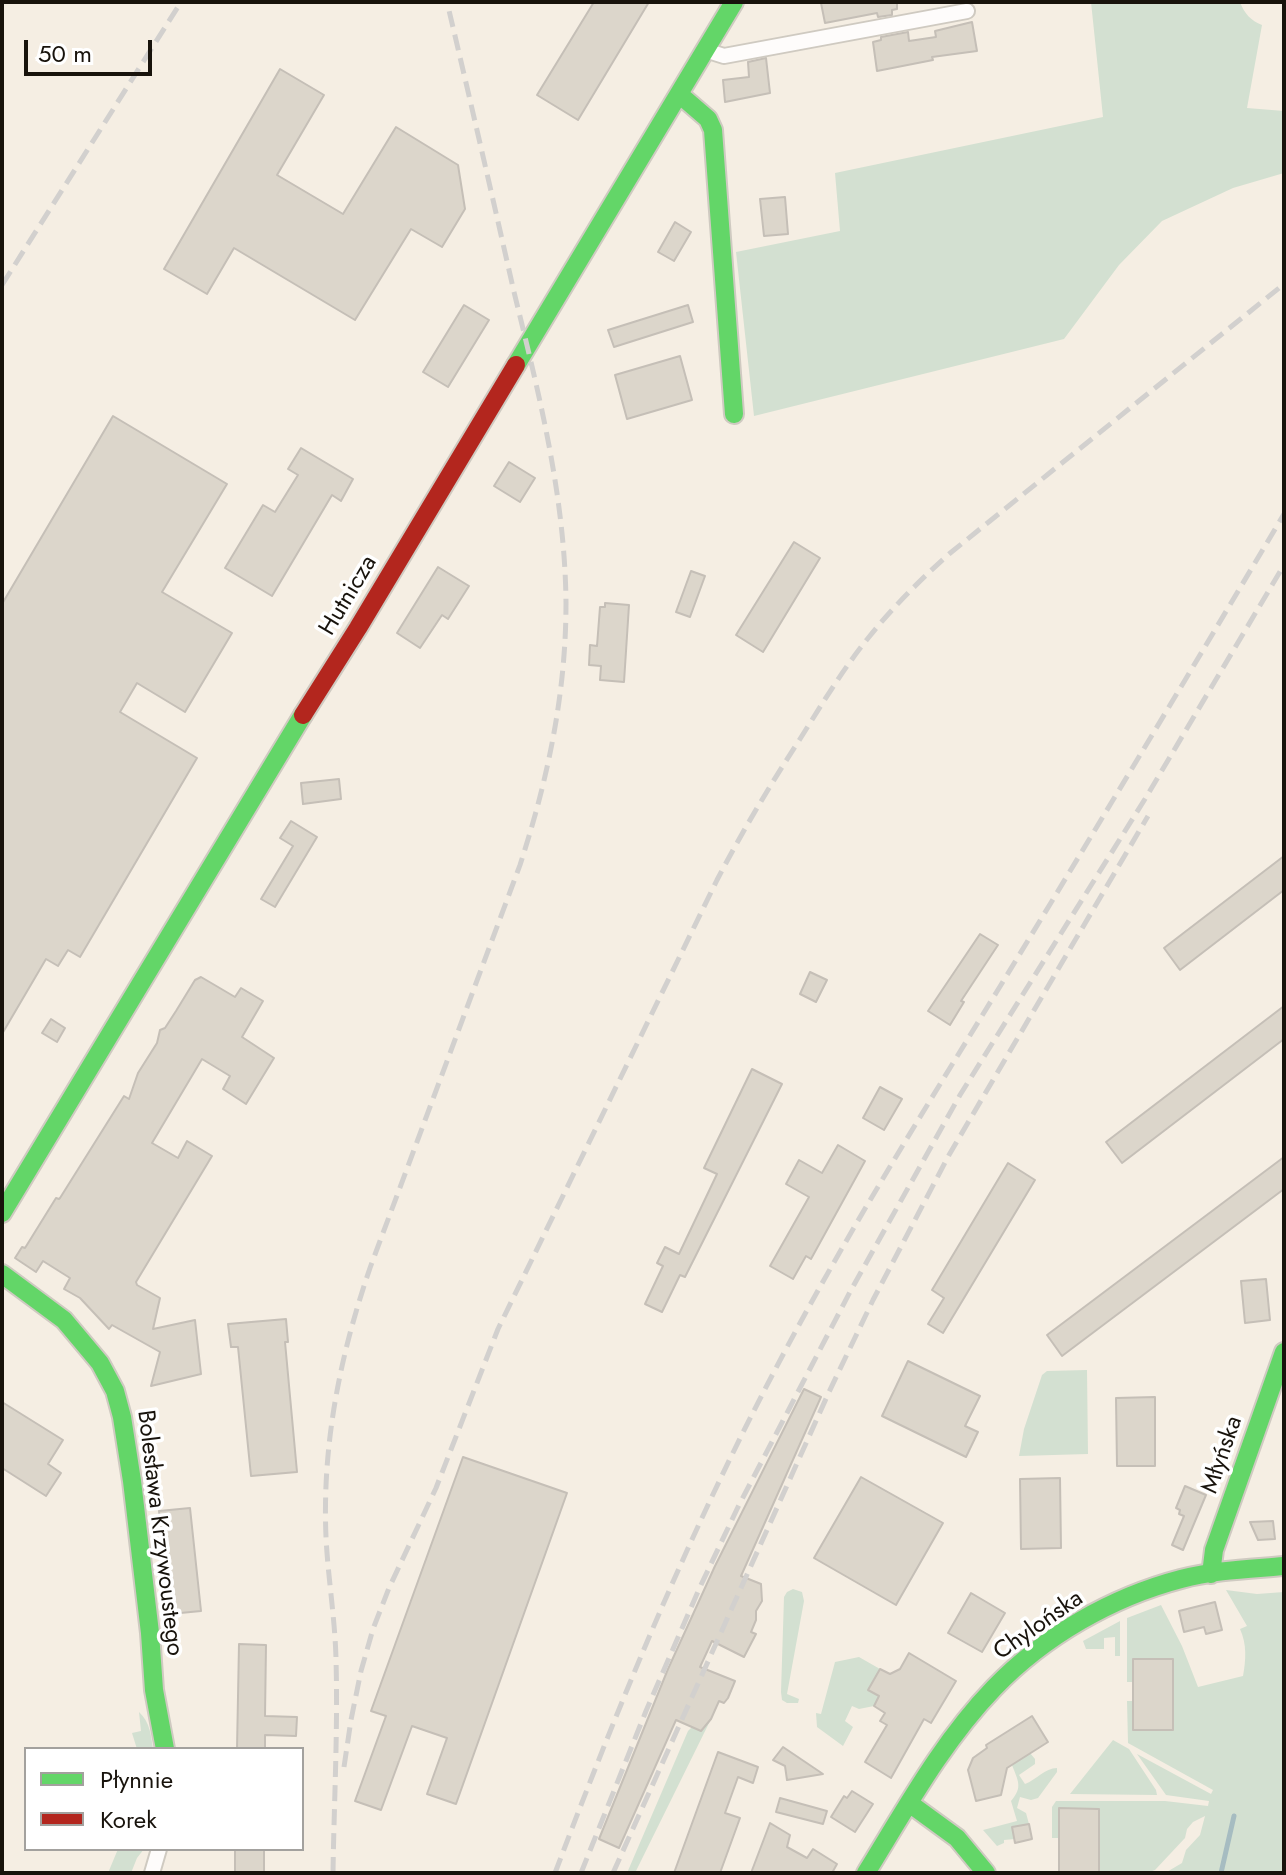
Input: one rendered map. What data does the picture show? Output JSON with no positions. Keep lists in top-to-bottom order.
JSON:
{
  "streets": {
    "street": [
      "Hutnicza",
      "Młyńska",
      "Bolesława Krzywoustego",
      "Chylońska"
    ]
  },
  "crossings": [
    ["Młyńska", "Chylońska"]
  ],
  "legend": ["Płynnie", "Korek"],
  "scale_bar": "50 m"
}
